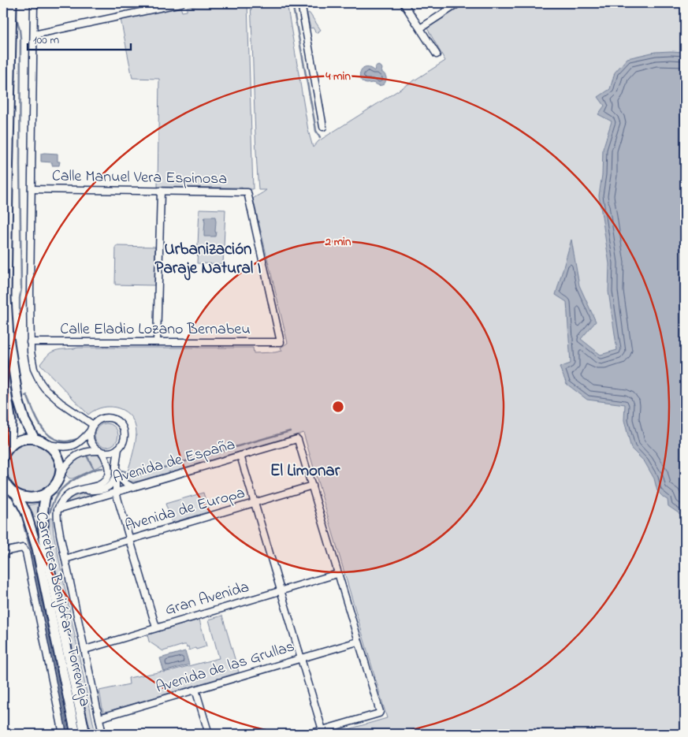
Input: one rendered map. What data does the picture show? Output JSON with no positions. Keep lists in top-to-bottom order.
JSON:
{
  "streets": {
    "main road": ["Carretera Benijófar - Torrevieja"],
    "street": [
      "Calle Manuel Vera Espinosa",
      "Calle Eladio Lozano Bernabeu",
      "Avenida de España",
      "Avenida de Europa",
      "Gran Avenida",
      "Avenida de las Grullas"
    ]
  },
  "crossings": [
    ["Calle Manuel Vera Espinosa", "Calle Eladio Lozano Bernabeu"],
    ["Avenida de España", "Avenida de Europa"]
  ],
  "districts": ["Urbanización Paraje Natural I", "El Limonar"],
  "scale_bar": "100 m",
  "rings": ["4 min", "2 min"]
}
